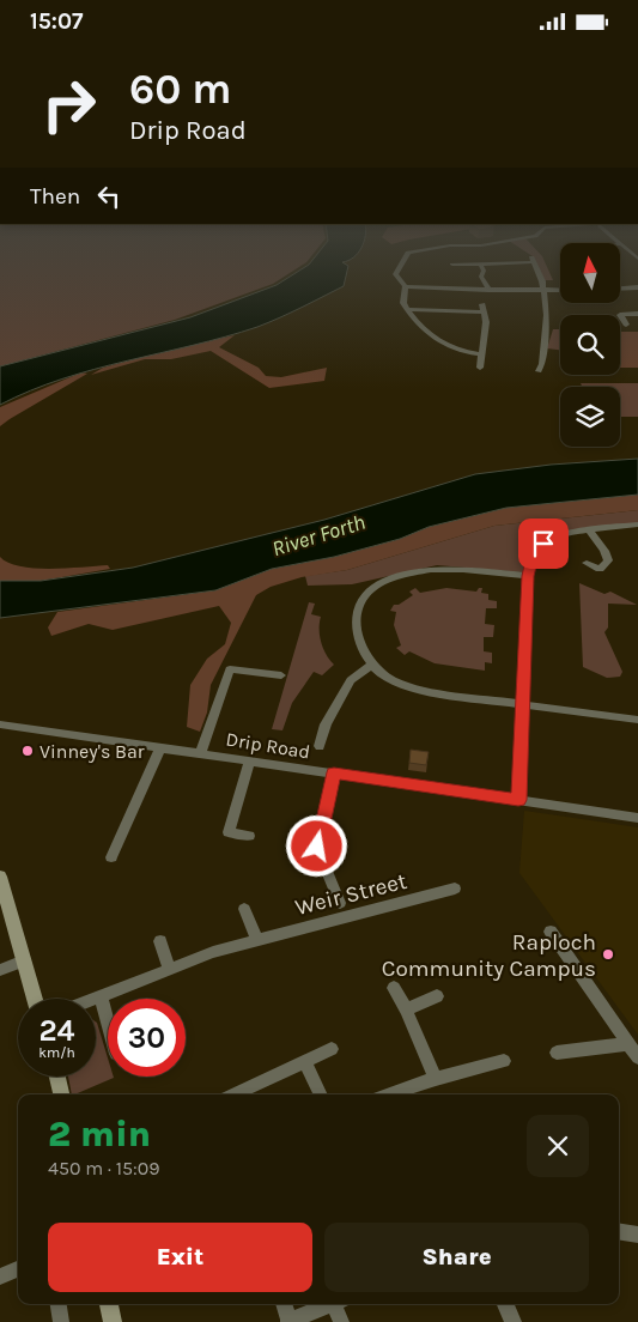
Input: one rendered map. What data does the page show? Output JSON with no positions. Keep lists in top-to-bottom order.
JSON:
{
  "streets": {
    "street": ["Drip Road", "Weir Street"]
  },
  "water": ["River Forth"],
  "places": ["Vinney's Bar", "Raploch Community Campus"],
  "north": "top",
  "page": {
    "status": "15:07",
    "turn": ["60 m", "Drip Road"],
    "then": "Then",
    "speed": "24 km/h",
    "limit": "30",
    "heading": ["2 min", "450 m · 15:09"],
    "buttons": ["Exit", "Share"]
  }
}
